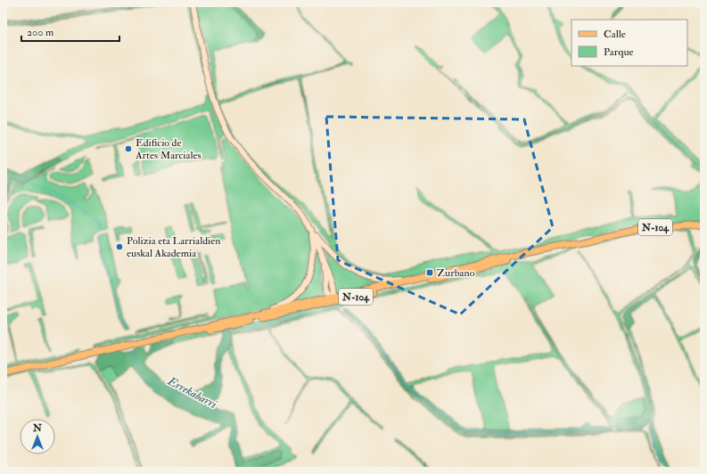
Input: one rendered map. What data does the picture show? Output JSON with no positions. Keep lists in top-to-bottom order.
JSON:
{
  "streets": {
    "main road": ["N-104"]
  },
  "water": ["Errekabarri"],
  "places": {
    "other": ["Edificio de Artes Marciales", "Polizia eta Larrialdien euskal Akademia"],
    "transit": ["Zurbano"]
  },
  "legend": ["Calle", "Parque"],
  "scale_bar": "200 m",
  "north": "top"
}
